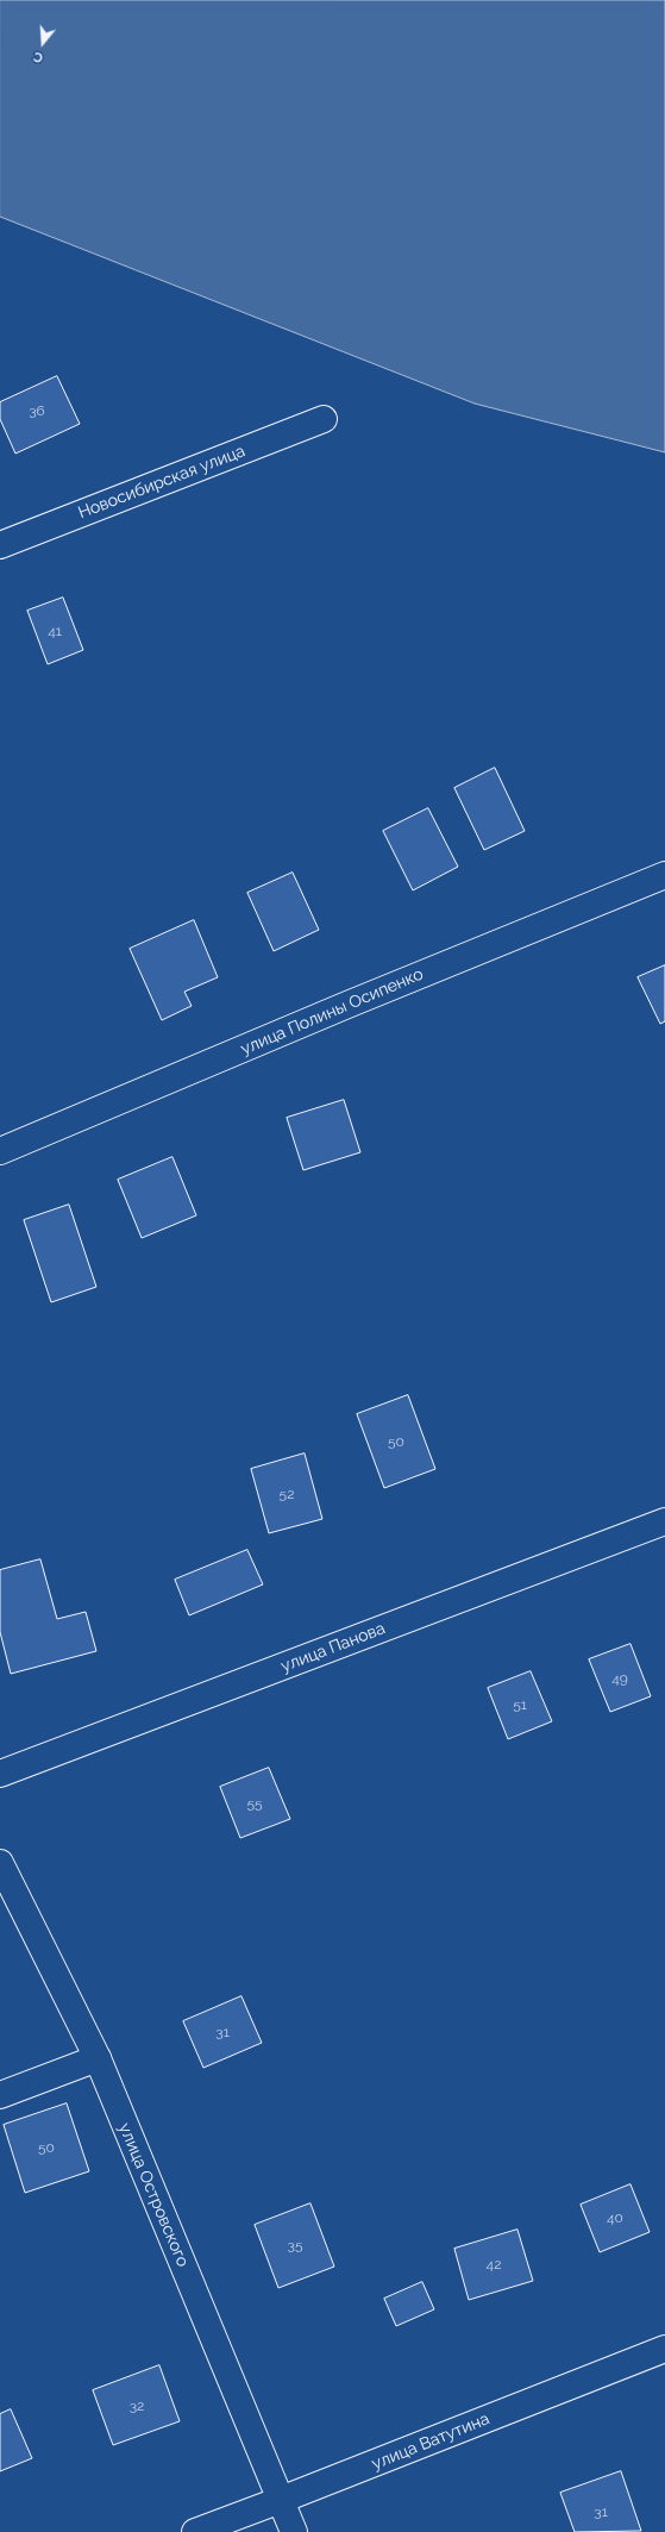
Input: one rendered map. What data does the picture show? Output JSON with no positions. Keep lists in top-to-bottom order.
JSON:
{
  "streets": {
    "street": [
      "Новосибирская улица",
      "улица Полины Осипенко",
      "улица Панова",
      "улица Островского",
      "улица Ватутина"
    ]
  },
  "crossings": [
    ["улица Островского", "улица Ватутина"]
  ],
  "house_numbers": [
    "36",
    "41",
    "50",
    "52",
    "49",
    "51",
    "55",
    "31",
    "50",
    "40",
    "35",
    "42",
    "32",
    "31"
  ],
  "north": "bottom"
}
